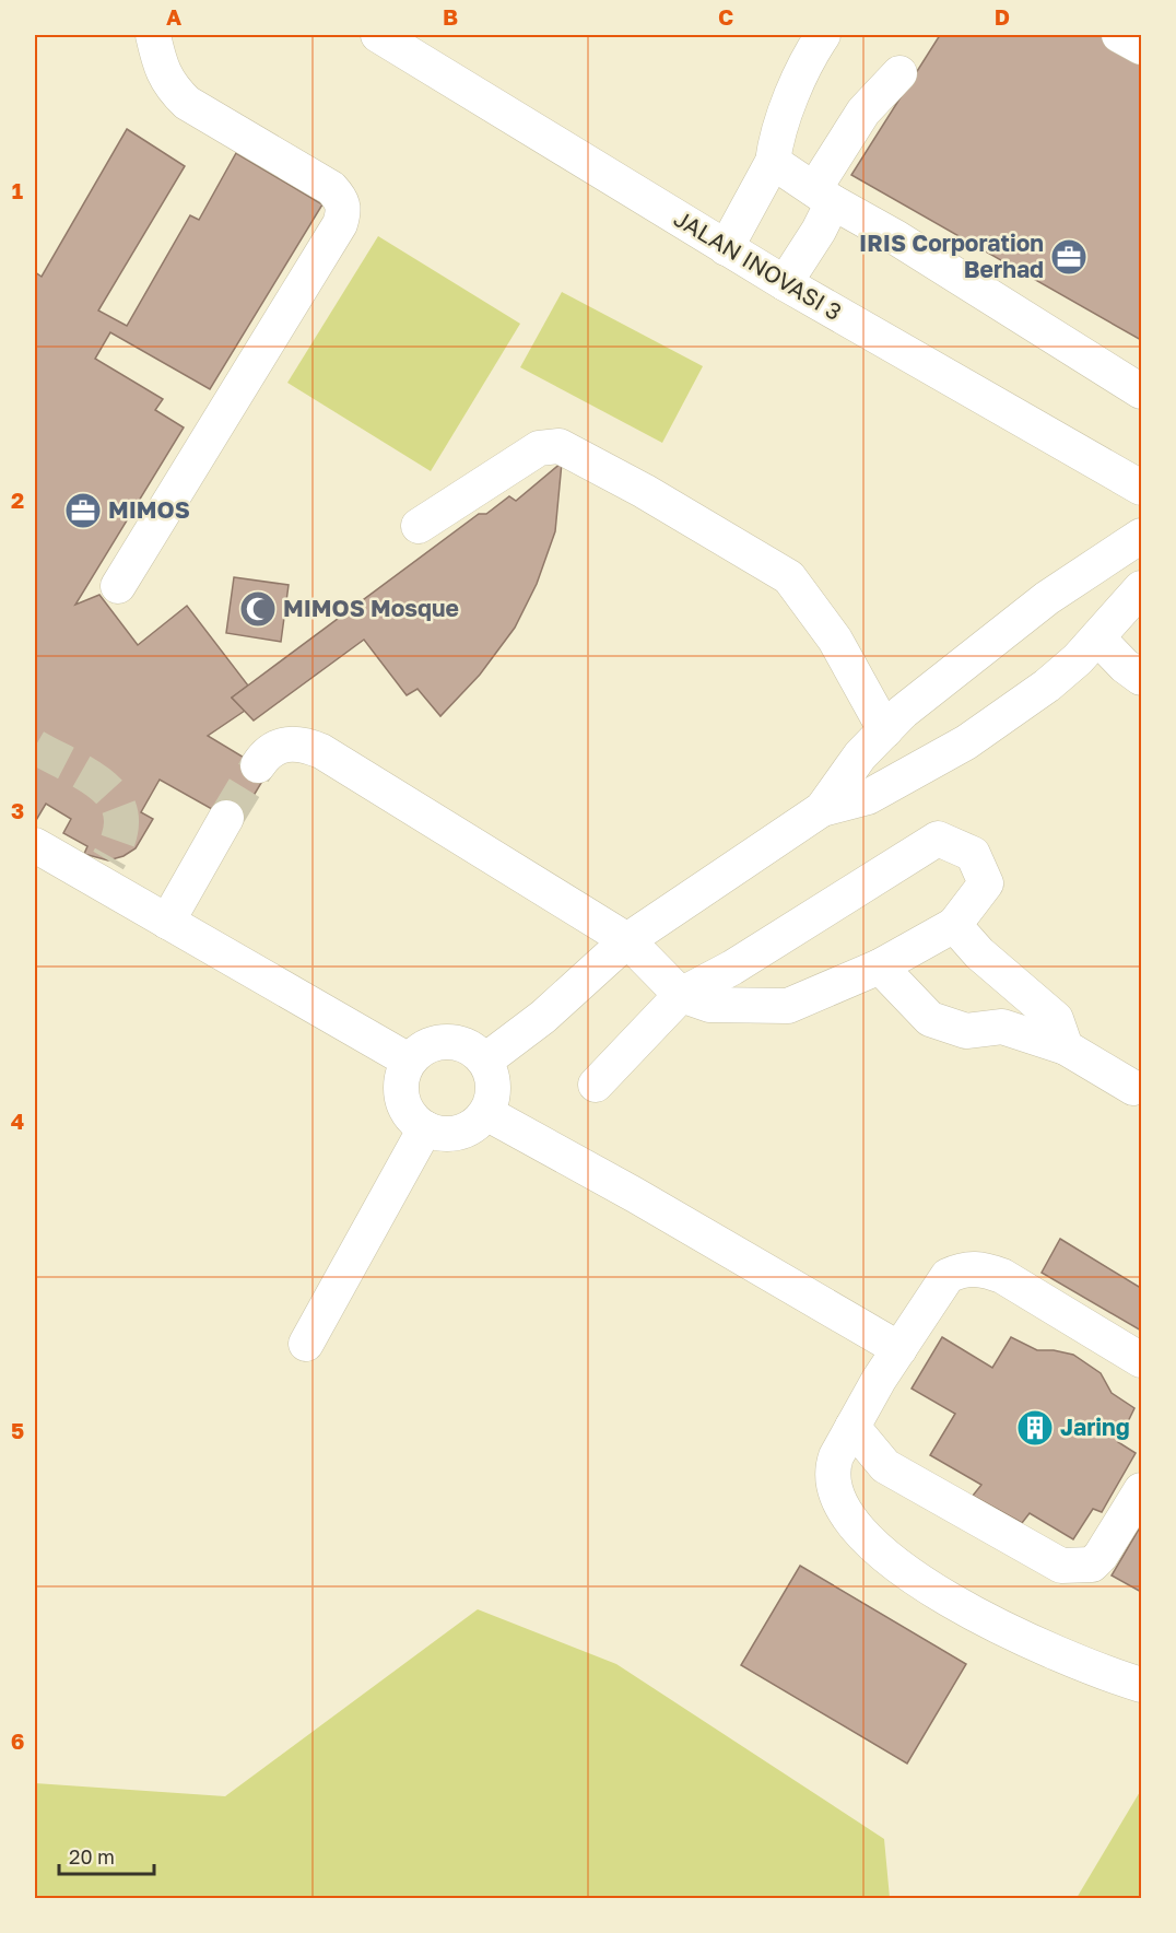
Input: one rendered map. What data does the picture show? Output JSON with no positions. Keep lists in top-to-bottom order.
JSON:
{
  "streets": {
    "street": ["JALAN INOVASI 3"]
  },
  "places": {
    "office": ["IRIS Corporation Berhad", "MIMOS"],
    "mosque": ["MIMOS Mosque"],
    "building": ["Jaring"]
  },
  "scale_bar": "20 m",
  "grid": {
    "columns": [
      "A",
      "B",
      "C",
      "D"
    ],
    "rows": [
      "1",
      "2",
      "3",
      "4",
      "5",
      "6"
    ]
  }
}
